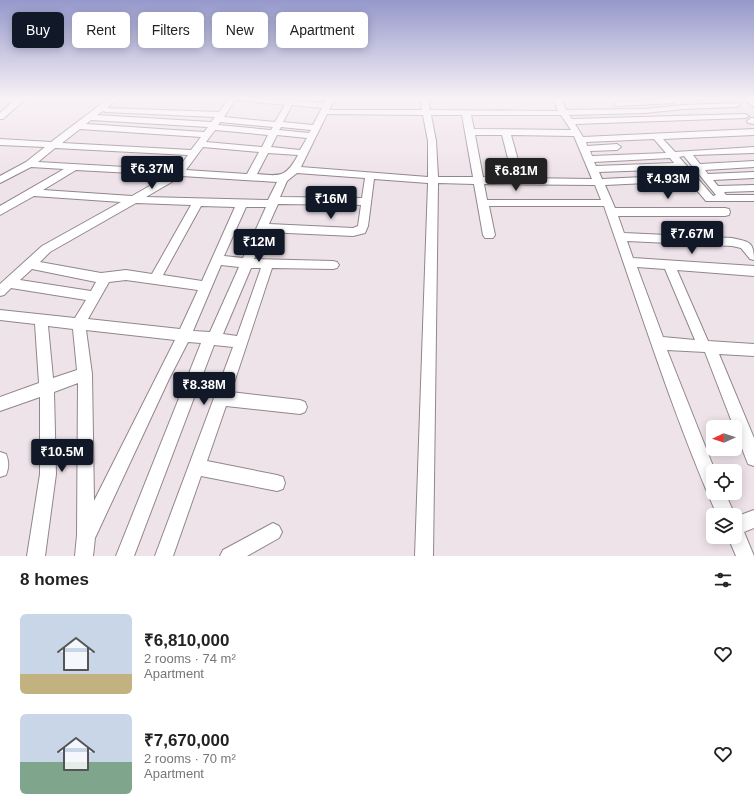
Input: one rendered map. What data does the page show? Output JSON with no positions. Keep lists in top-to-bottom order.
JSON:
{
  "north": "left",
  "page": {
    "chip": [
      "Buy",
      "Rent",
      "Filters",
      "New",
      "Apartment"
    ],
    "price": [
      "₹6.37M",
      "₹6.81M",
      "₹4.93M",
      "₹16M",
      "₹7.67M",
      "₹12M",
      "₹8.38M",
      "₹10.5M"
    ],
    "heading": "8 homes",
    "list": [
      {
        "name": "₹6,810,000",
        "note": "2 rooms · 74 m² · Apartment"
      },
      {
        "name": "₹7,670,000",
        "note": "2 rooms · 70 m² · Apartment"
      }
    ]
  }
}
